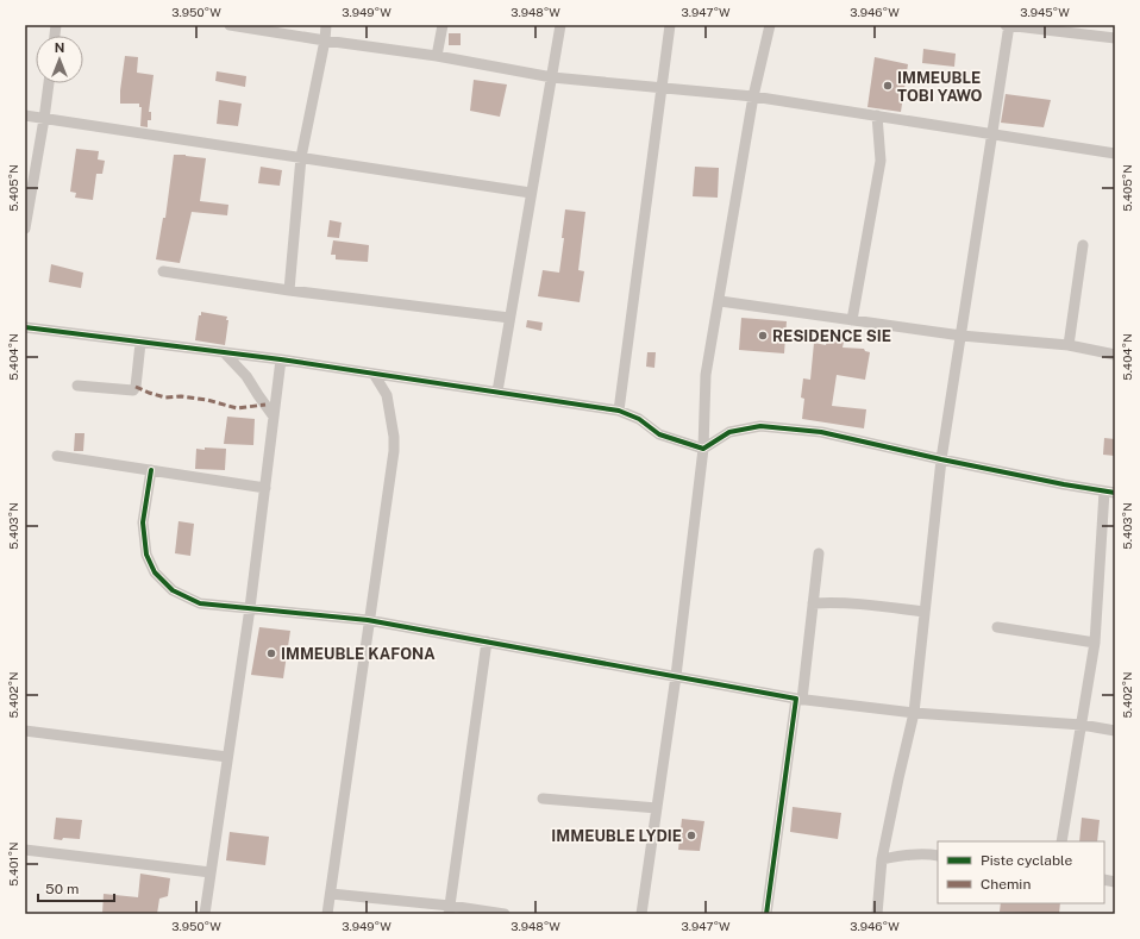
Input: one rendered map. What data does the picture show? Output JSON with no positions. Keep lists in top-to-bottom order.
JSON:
{
  "places": [
    "IMMEUBLE TOBI YAWO",
    "RESIDENCE SIE",
    "IMMEUBLE KAFONA",
    "IMMEUBLE LYDIE"
  ],
  "legend": ["Piste cyclable", "Chemin"],
  "scale_bar": "50 m",
  "north": "top",
  "coordinates": [
    "3.950°W",
    "3.949°W",
    "3.948°W",
    "3.947°W",
    "3.946°W",
    "3.945°W",
    "5.405°N",
    "5.404°N",
    "5.403°N",
    "5.402°N",
    "5.401°N"
  ]
}
